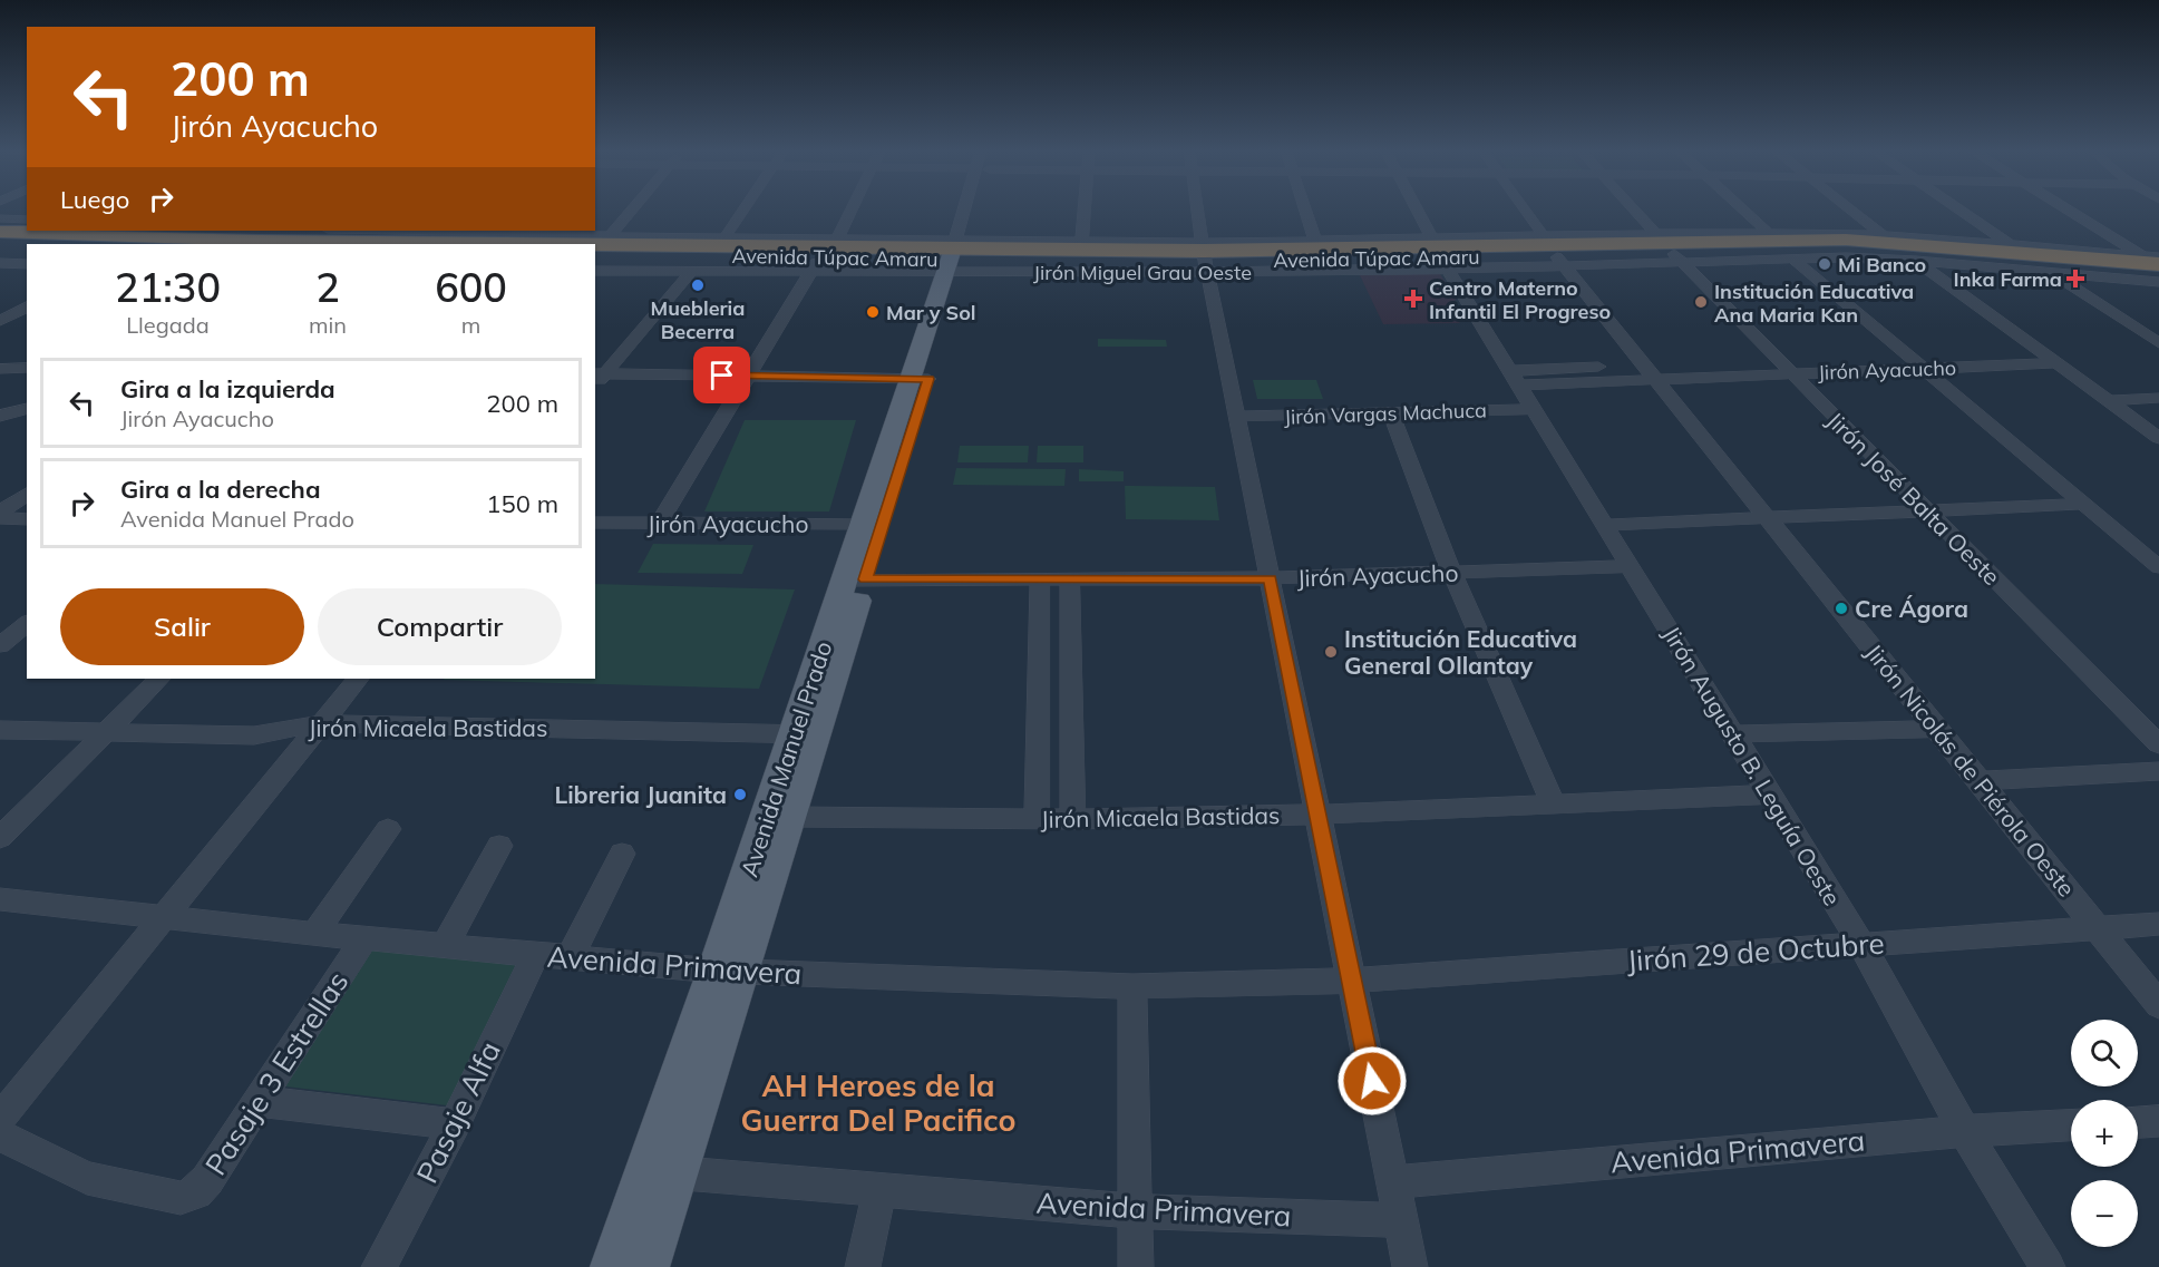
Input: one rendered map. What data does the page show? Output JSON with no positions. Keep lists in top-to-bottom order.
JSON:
{
  "streets": {
    "highway": ["Avenida Túpac Amaru"],
    "main road": ["Avenida Manuel Prado"],
    "street": [
      "Jirón Miguel Grau Oeste",
      "Jirón Ayacucho",
      "Jirón Vargas Machuca",
      "Jirón José Balta Oeste",
      "Jirón Micaela Bastidas",
      "Jirón Augusto B. Leguía Oeste",
      "Jirón Nicolás de Piérola Oeste",
      "Jirón 29 de Octubre",
      "Avenida Primavera",
      "Pasaje 3 Estrellas",
      "Pasaje Alfa"
    ]
  },
  "crossings": [
    ["Avenida Túpac Amaru", "Jirón Miguel Grau Oeste"],
    ["Avenida Túpac Amaru", "Jirón José Balta Oeste"],
    ["Avenida Túpac Amaru", "Avenida Manuel Prado"],
    ["Avenida Túpac Amaru", "Jirón Nicolás de Piérola Oeste"],
    ["Jirón Miguel Grau Oeste", "Jirón Augusto B. Leguía Oeste"],
    ["Jirón Miguel Grau Oeste", "Jirón Nicolás de Piérola Oeste"],
    ["Jirón Ayacucho", "Jirón José Balta Oeste"],
    ["Jirón Ayacucho", "Avenida Manuel Prado"],
    ["Jirón Ayacucho", "Jirón Augusto B. Leguía Oeste"],
    ["Jirón Ayacucho", "Jirón Nicolás de Piérola Oeste"],
    ["Jirón Vargas Machuca", "Jirón Augusto B. Leguía Oeste"],
    ["Jirón Micaela Bastidas", "Avenida Manuel Prado"],
    ["Jirón Micaela Bastidas", "Jirón Augusto B. Leguía Oeste"],
    ["Avenida Manuel Prado", "Avenida Primavera"],
    ["Jirón Augusto B. Leguía Oeste", "Jirón 29 de Octubre"],
    ["Jirón Augusto B. Leguía Oeste", "Avenida Primavera"],
    ["Jirón Nicolás de Piérola Oeste", "Jirón 29 de Octubre"],
    ["Jirón 29 de Octubre", "Avenida Primavera"],
    ["Avenida Primavera", "Pasaje 3 Estrellas"],
    ["Avenida Primavera", "Pasaje Alfa"]
  ],
  "districts": ["AH Heroes de la Guerra Del Pacifico"],
  "places": {
    "other": [
      "Mi Banco",
      "Muebleria Becerra",
      "Institución Educativa Ana Maria Kan",
      "Mar y Sol",
      "Cre Ágora",
      "Institución Educativa General Ollantay",
      "Libreria Juanita"
    ],
    "health": ["Inka Farma", "Centro Materno Infantil El Progreso"]
  },
  "page": {
    "turn": ["200 m", "Jirón Ayacucho"],
    "then": "Luego",
    "eta": [
      "21:30",
      "Llegada",
      "2",
      "min",
      "600",
      "m"
    ],
    "list": [
      {
        "name": "Gira a la izquierda",
        "note": "Jirón Ayacucho",
        "value": "200 m"
      },
      {
        "name": "Gira a la derecha",
        "note": "Avenida Manuel Prado",
        "value": "150 m"
      }
    ],
    "buttons": ["Salir", "Compartir"],
    "map_buttons": ["+", "−"]
  }
}
